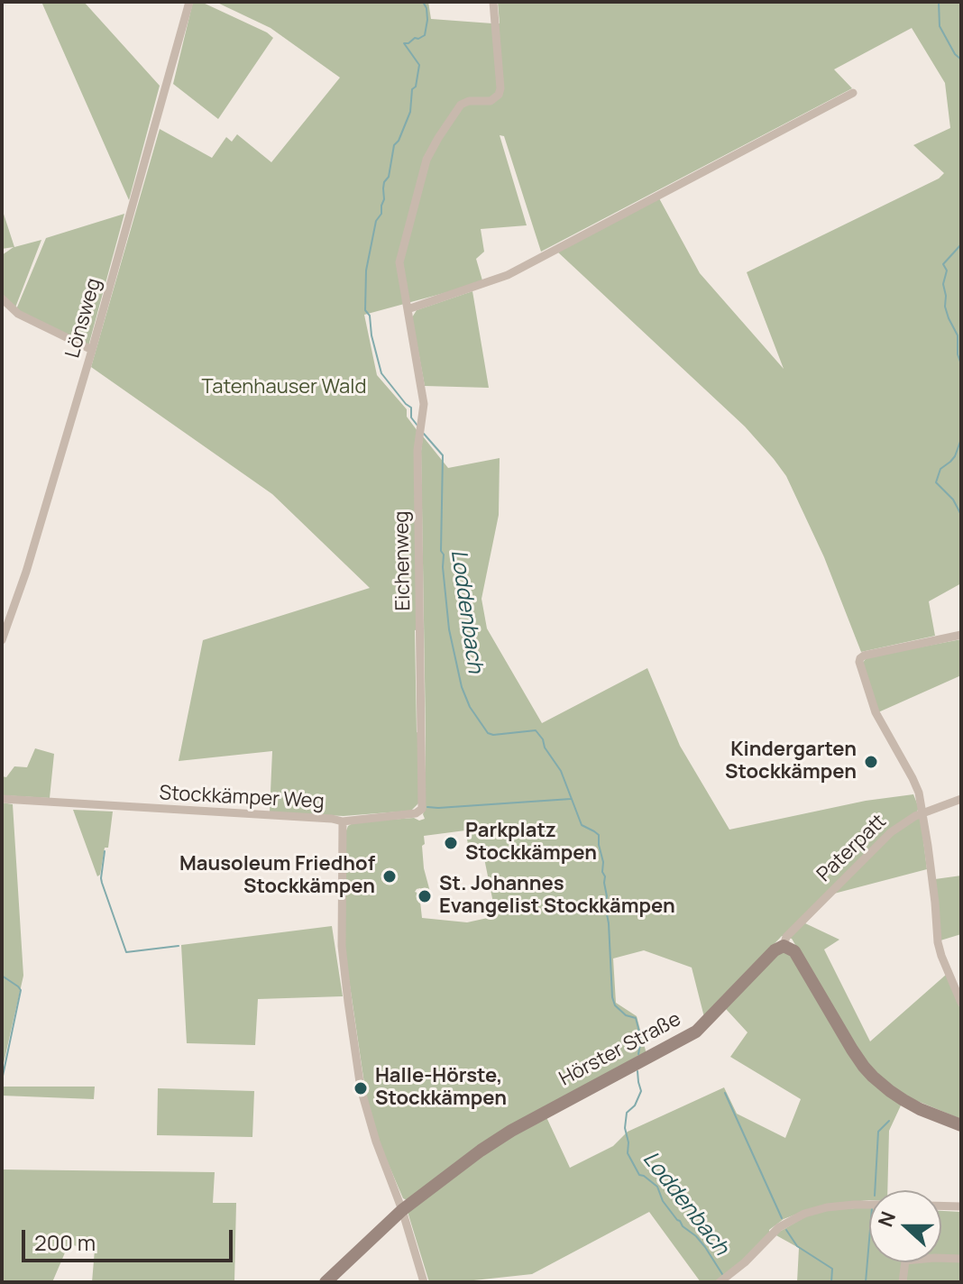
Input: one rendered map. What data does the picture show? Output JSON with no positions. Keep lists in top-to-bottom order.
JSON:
{
  "streets": {
    "street": [
      "Lönsweg",
      "Eichenweg",
      "Stockkämper Weg",
      "Paterpatt",
      "Hörster Straße"
    ]
  },
  "crossings": [
    ["Eichenweg", "Stockkämper Weg"],
    ["Stockkämper Weg", "Hörster Straße"],
    ["Paterpatt", "Hörster Straße"]
  ],
  "water": ["Loddenbach"],
  "parks": ["Tatenhauser Wald"],
  "places": [
    "Kindergarten Stockkämpen",
    "Parkplatz Stockkämpen",
    "Mausoleum Friedhof Stockkämpen",
    "St. Johannes Evangelist Stockkämpen",
    "Halle-Hörste, Stockkämpen"
  ],
  "scale_bar": "200 m",
  "north": "left"
}
